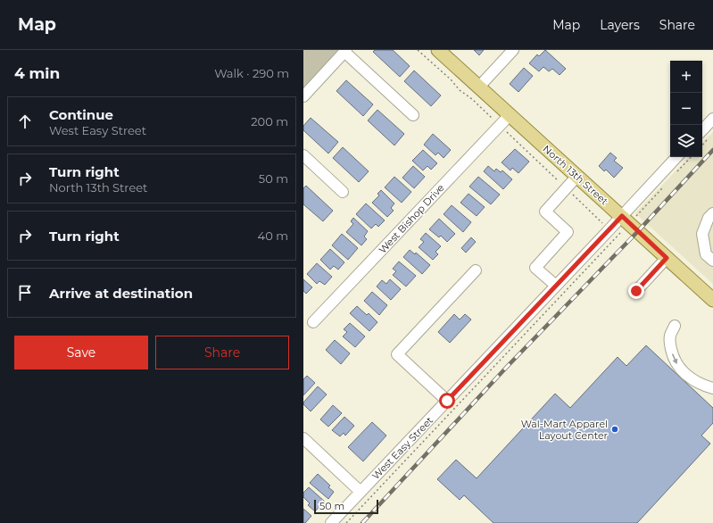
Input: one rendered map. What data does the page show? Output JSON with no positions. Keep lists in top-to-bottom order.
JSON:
{
  "streets": {
    "main road": ["North 13th Street"],
    "street": ["West Bishop Drive", "West Easy Street"]
  },
  "crossings": [
    ["North 13th Street", "West Bishop Drive"],
    ["North 13th Street", "West Easy Street"]
  ],
  "places": ["Wal-Mart Apparel Layout Center"],
  "scale_bar": "50 m",
  "page": {
    "header": "Map",
    "nav": ["Map", "Layers", "Share"],
    "heading": ["4 min", "Walk · 290 m"],
    "map_buttons": ["+", "−"],
    "list": [
      ["Continue", "West Easy Street", "200 m"],
      ["Turn right", "North 13th Street", "50 m"],
      ["Turn right", "40 m"],
      "Arrive at destination"
    ],
    "buttons": ["Save", "Share"],
    "scale": "50 m"
  }
}
